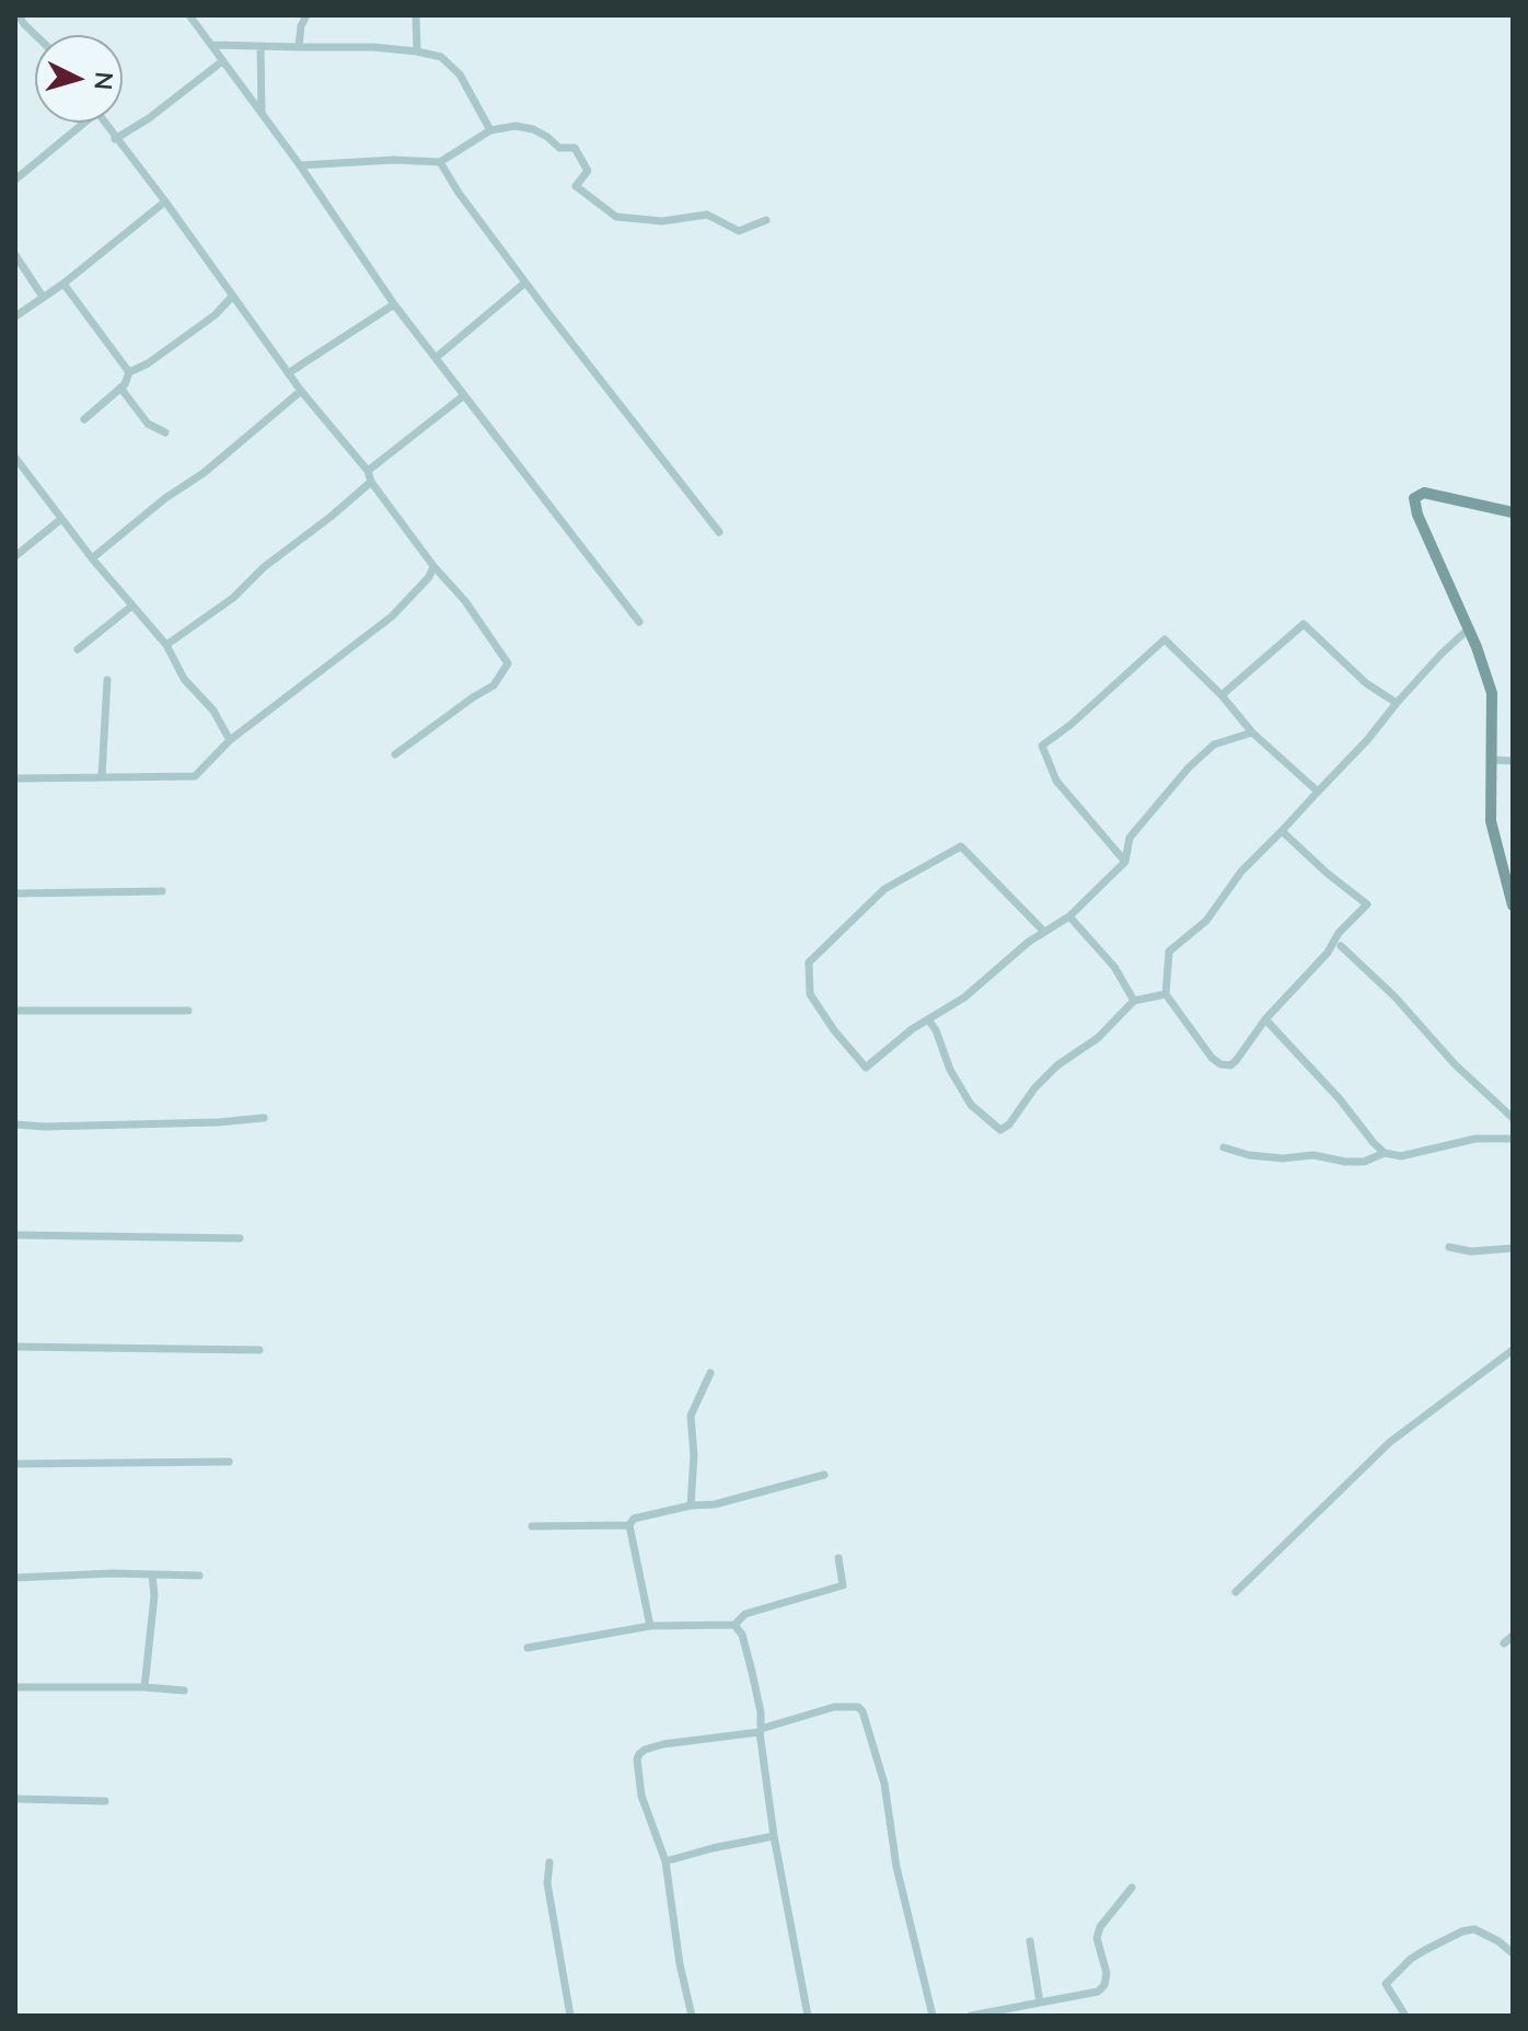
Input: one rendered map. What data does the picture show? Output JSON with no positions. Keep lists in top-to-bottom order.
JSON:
{
  "north": "right"
}
